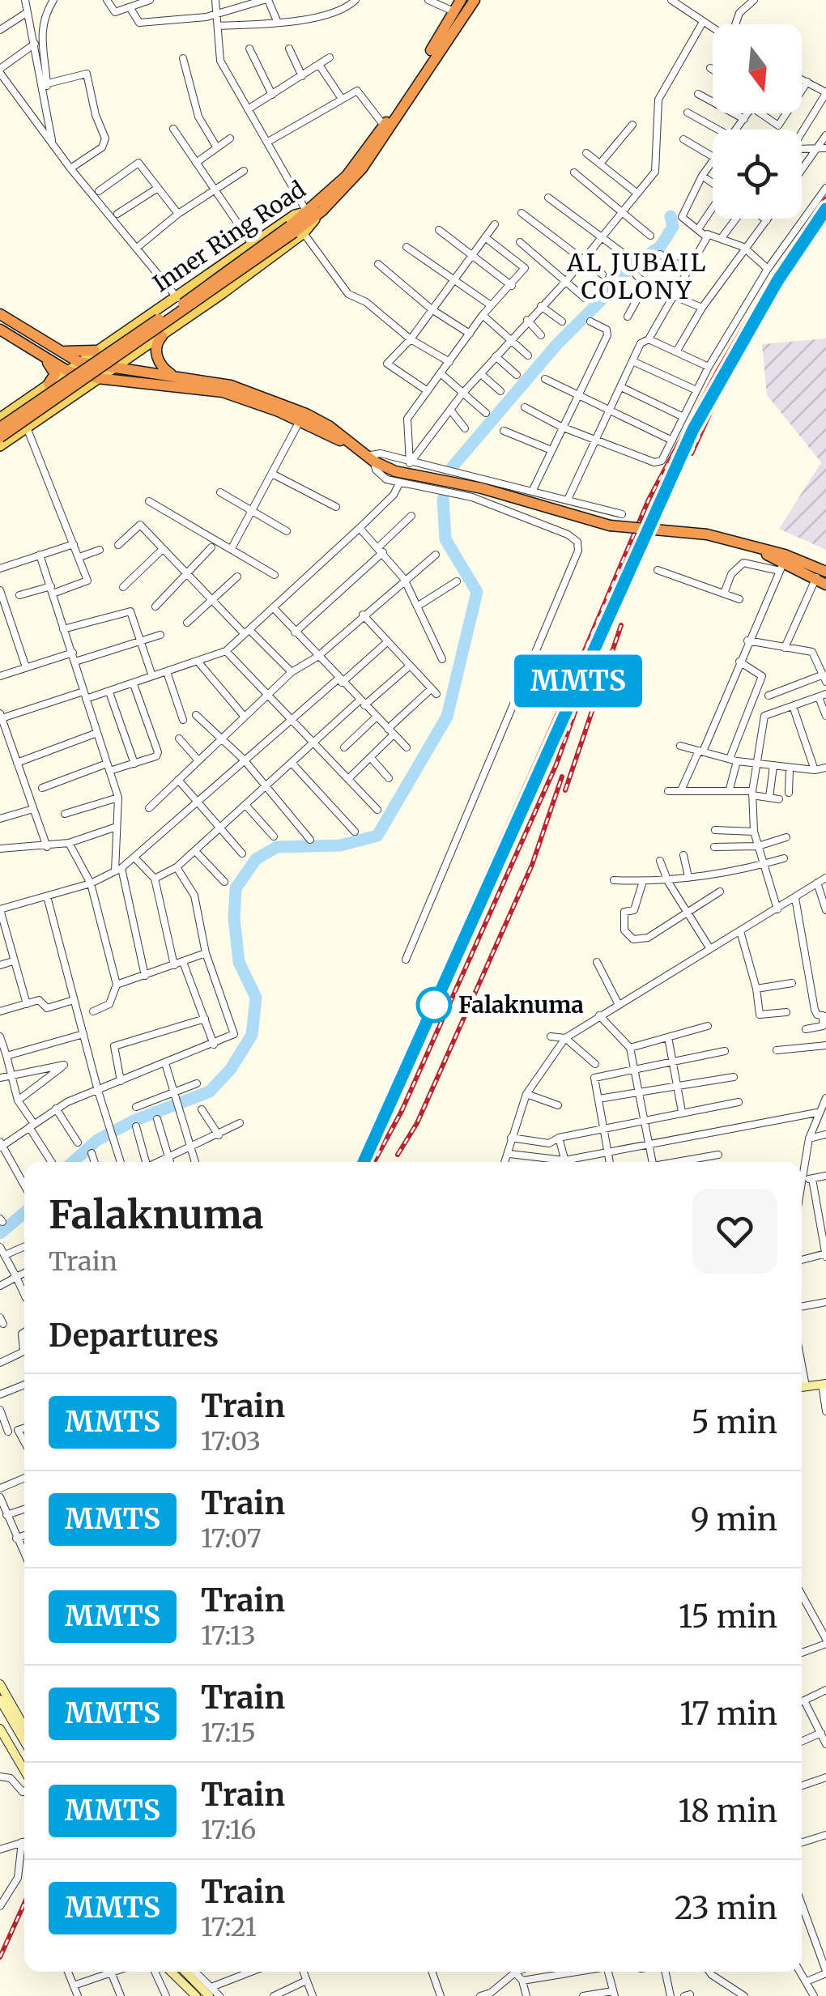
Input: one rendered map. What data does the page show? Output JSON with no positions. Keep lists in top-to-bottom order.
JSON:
{
  "streets": {
    "highway": ["Inner Ring Road"]
  },
  "districts": ["AL JUBAIL COLONY"],
  "places": ["Falaknuma"],
  "north": "bottom",
  "page": {
    "on_map": "MMTS",
    "heading": [
      ["Falaknuma", "Train"],
      "Departures"
    ],
    "list": [
      {
        "mark": "MMTS",
        "name": "Train",
        "note": "17:03",
        "value": "5 min"
      },
      {
        "mark": "MMTS",
        "name": "Train",
        "note": "17:07",
        "value": "9 min"
      },
      {
        "mark": "MMTS",
        "name": "Train",
        "note": "17:13",
        "value": "15 min"
      },
      {
        "mark": "MMTS",
        "name": "Train",
        "note": "17:15",
        "value": "17 min"
      },
      {
        "mark": "MMTS",
        "name": "Train",
        "note": "17:16",
        "value": "18 min"
      },
      {
        "mark": "MMTS",
        "name": "Train",
        "note": "17:21",
        "value": "23 min"
      }
    ]
  }
}
